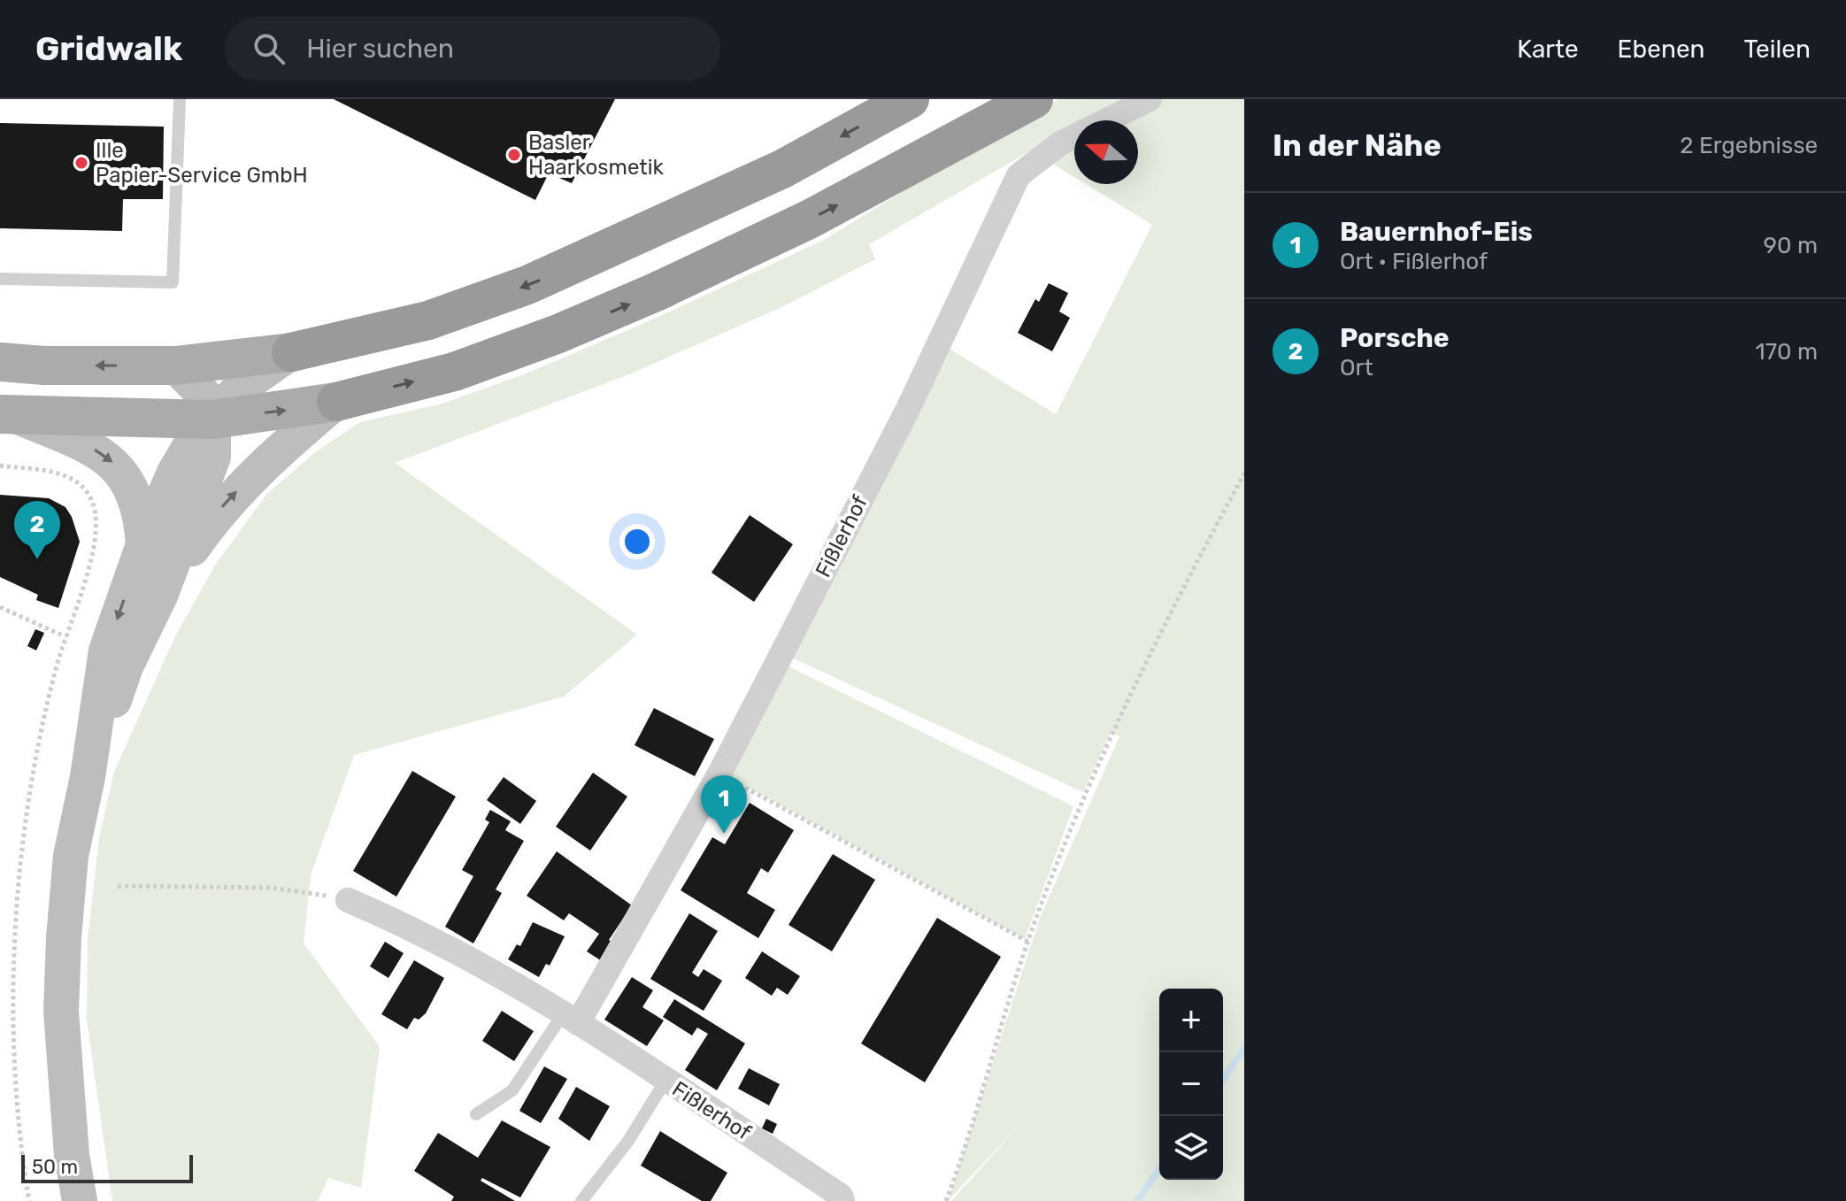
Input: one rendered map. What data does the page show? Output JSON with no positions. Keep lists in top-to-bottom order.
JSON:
{
  "streets": {
    "street": ["Fißlerhof"]
  },
  "places": ["Basler Haarkosmetik", "Ille Papier-Service GmbH"],
  "scale_bar": "50 m",
  "north": "left",
  "page": {
    "header": "Gridwalk",
    "search": "Hier suchen",
    "nav": ["Karte", "Ebenen", "Teilen"],
    "heading": ["In der Nähe", "2 Ergebnisse"],
    "list": [
      {
        "mark": "1",
        "name": "Bauernhof-Eis",
        "note": "Ort · Fißlerhof",
        "value": "90 m"
      },
      {
        "mark": "2",
        "name": "Porsche",
        "note": "Ort",
        "value": "170 m"
      }
    ],
    "pins": ["2", "1"],
    "map_buttons": ["+", "−"],
    "scale": "50 m"
  }
}
